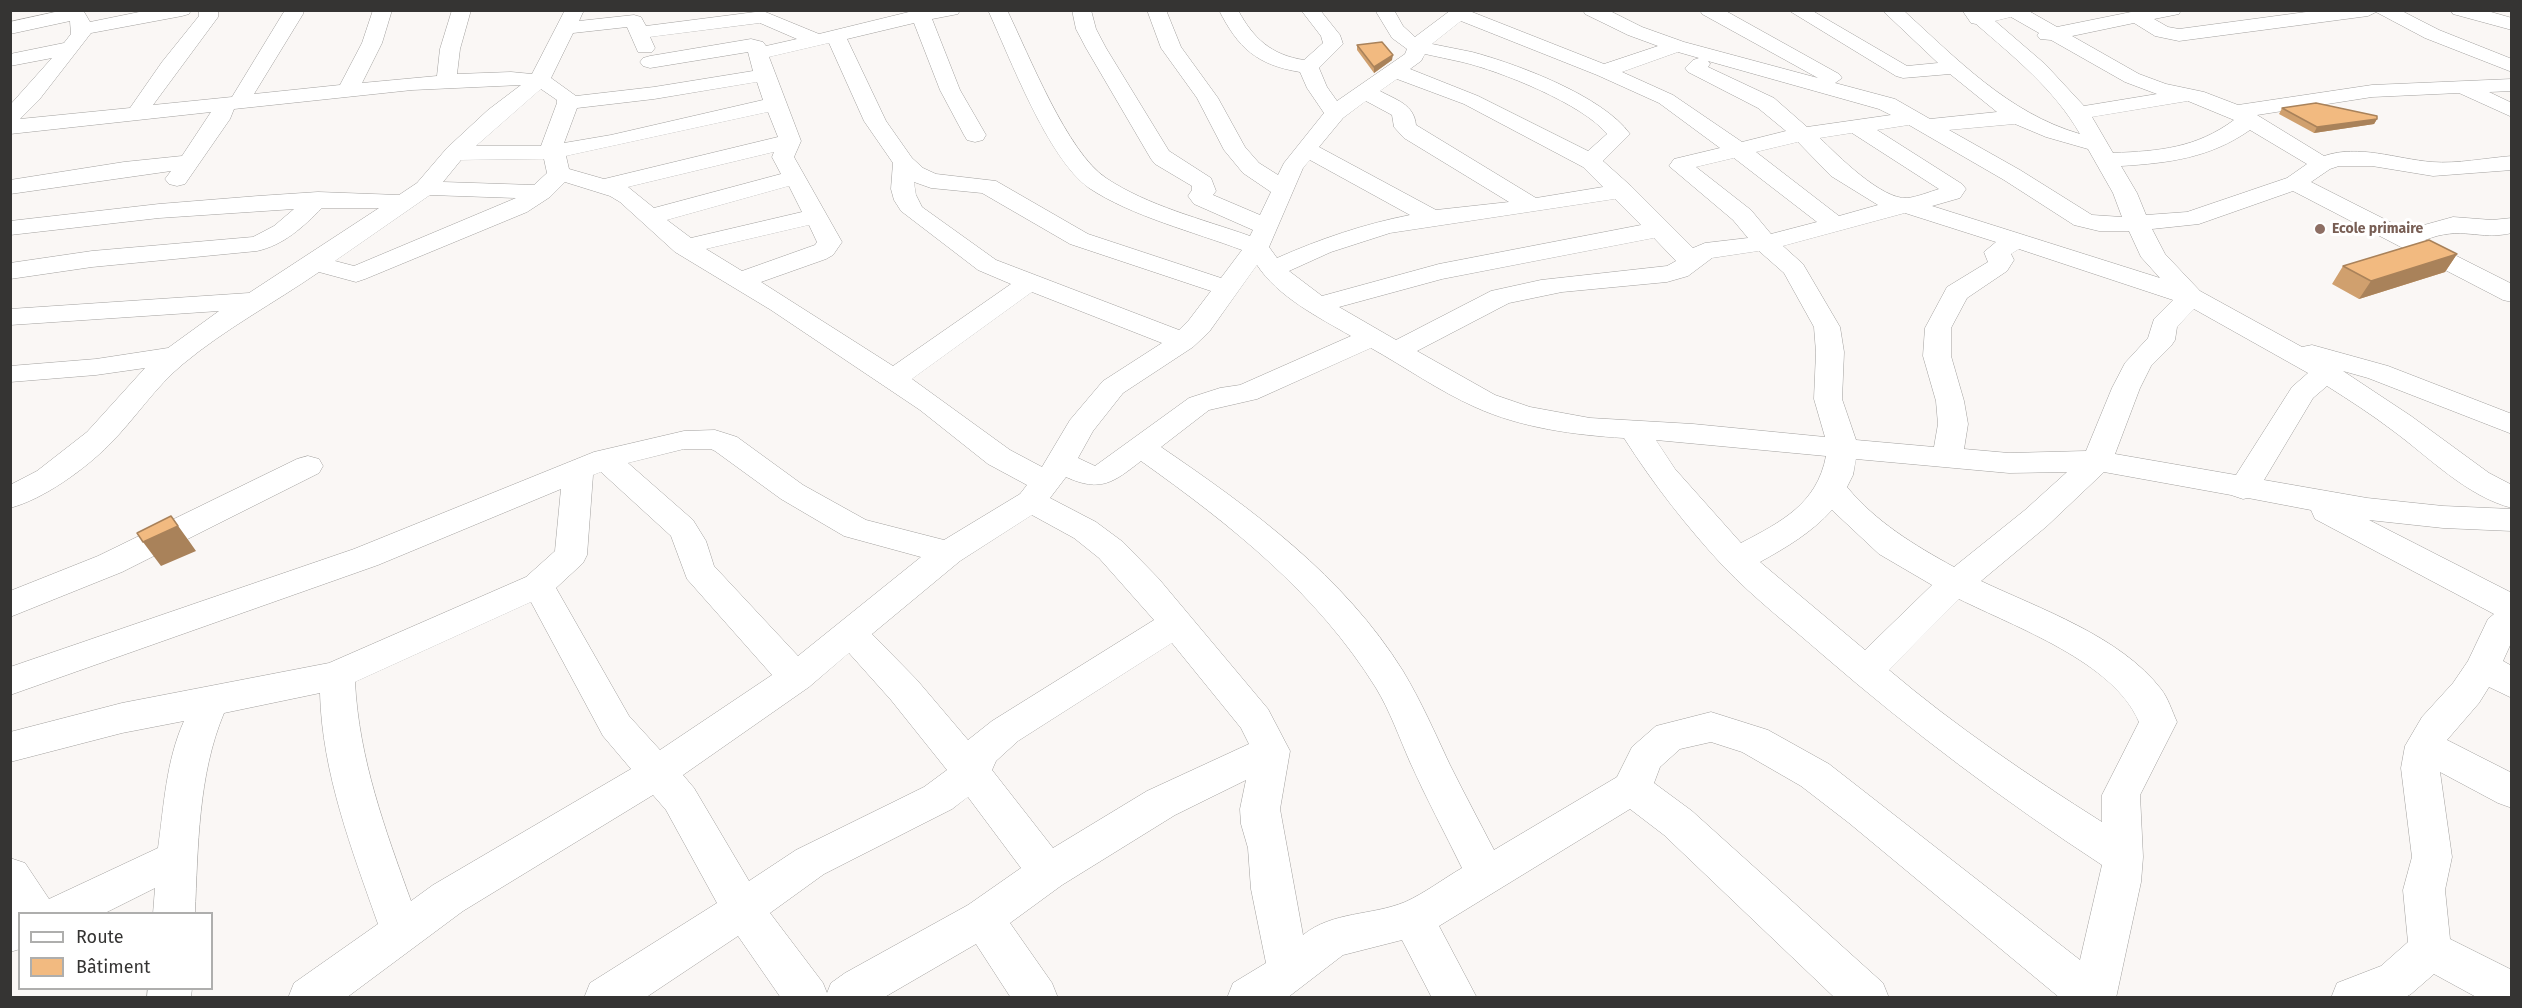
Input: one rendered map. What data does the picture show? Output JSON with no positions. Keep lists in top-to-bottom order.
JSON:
{
  "places": ["Ecole primaire"],
  "legend": ["Route", "Bâtiment"]
}
